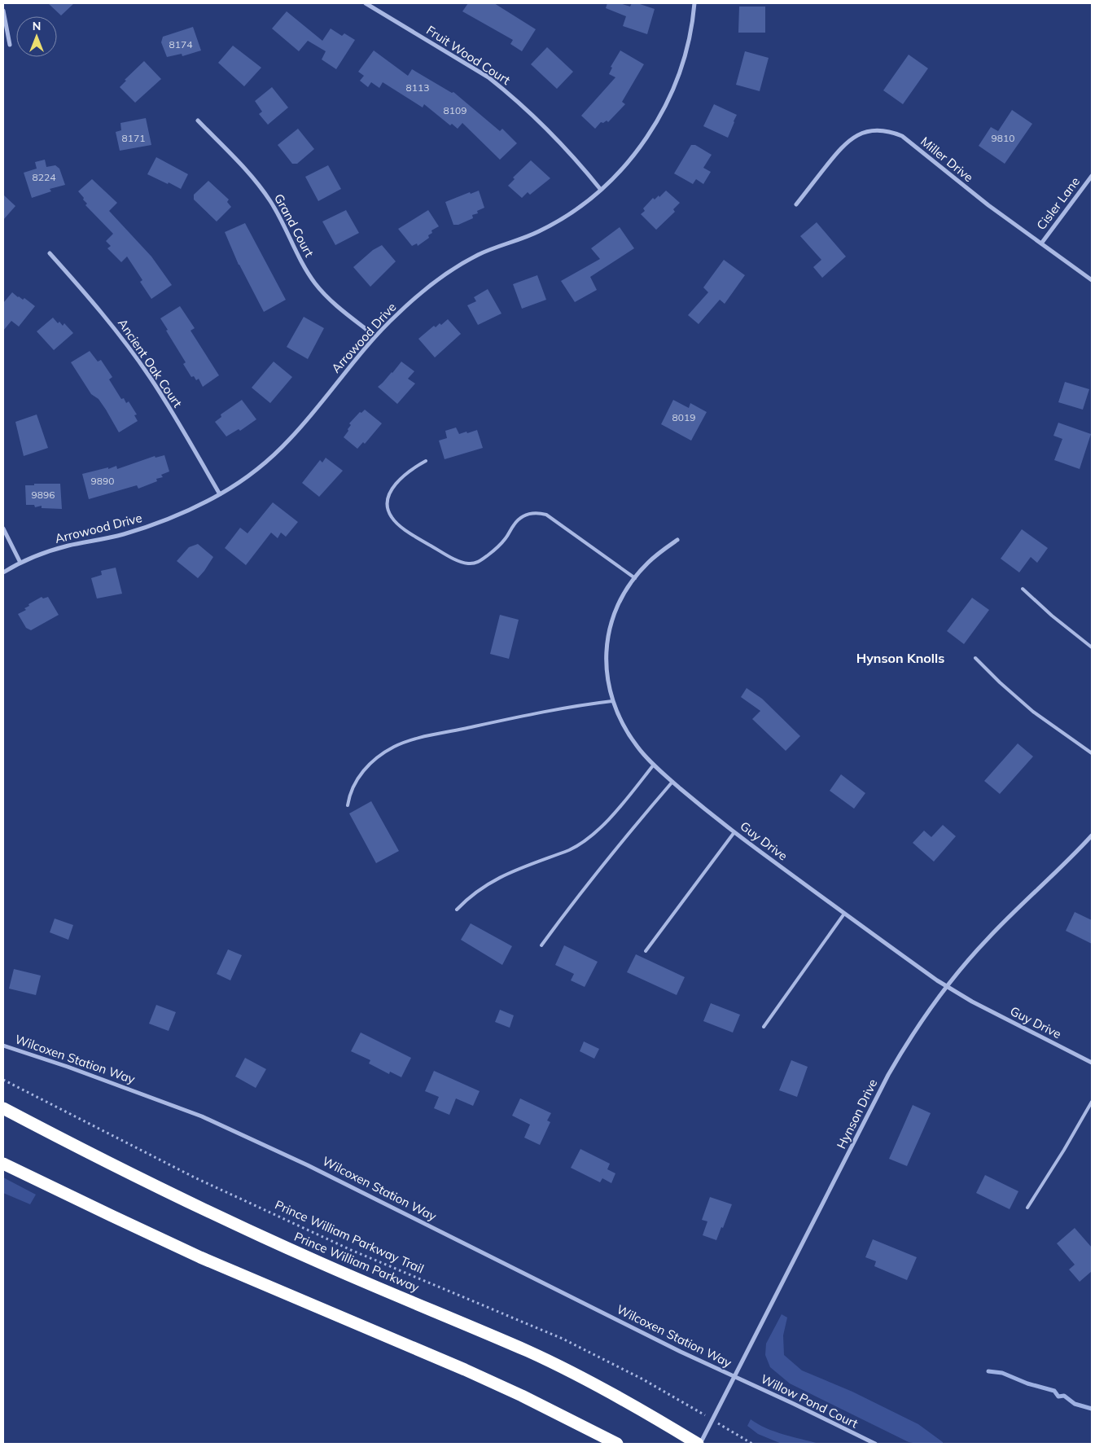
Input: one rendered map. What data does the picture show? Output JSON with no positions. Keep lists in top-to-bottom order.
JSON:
{
  "streets": {
    "highway": ["Prince William Parkway"],
    "street": [
      "Fruit Wood Court",
      "Miller Drive",
      "Cisler Lane",
      "Grand Court",
      "Arrowood Drive",
      "Ancient Oak Court",
      "Guy Drive",
      "Wilcoxen Station Way",
      "Hynson Drive",
      "Willow Pond Court"
    ],
    "path": ["Prince William Parkway Trail"]
  },
  "crossings": [
    ["Fruit Wood Court", "Arrowood Drive"],
    ["Miller Drive", "Cisler Lane"],
    ["Grand Court", "Arrowood Drive"],
    ["Arrowood Drive", "Ancient Oak Court"],
    ["Guy Drive", "Hynson Drive"],
    ["Wilcoxen Station Way", "Hynson Drive"],
    ["Wilcoxen Station Way", "Willow Pond Court"],
    ["Hynson Drive", "Prince William Parkway"],
    ["Hynson Drive", "Willow Pond Court"]
  ],
  "districts": ["Hynson Knolls"],
  "house_numbers": [
    "8174",
    "8113",
    "8109",
    "8171",
    "9810",
    "8224",
    "8019",
    "9890",
    "9896"
  ],
  "north": "top"
}
